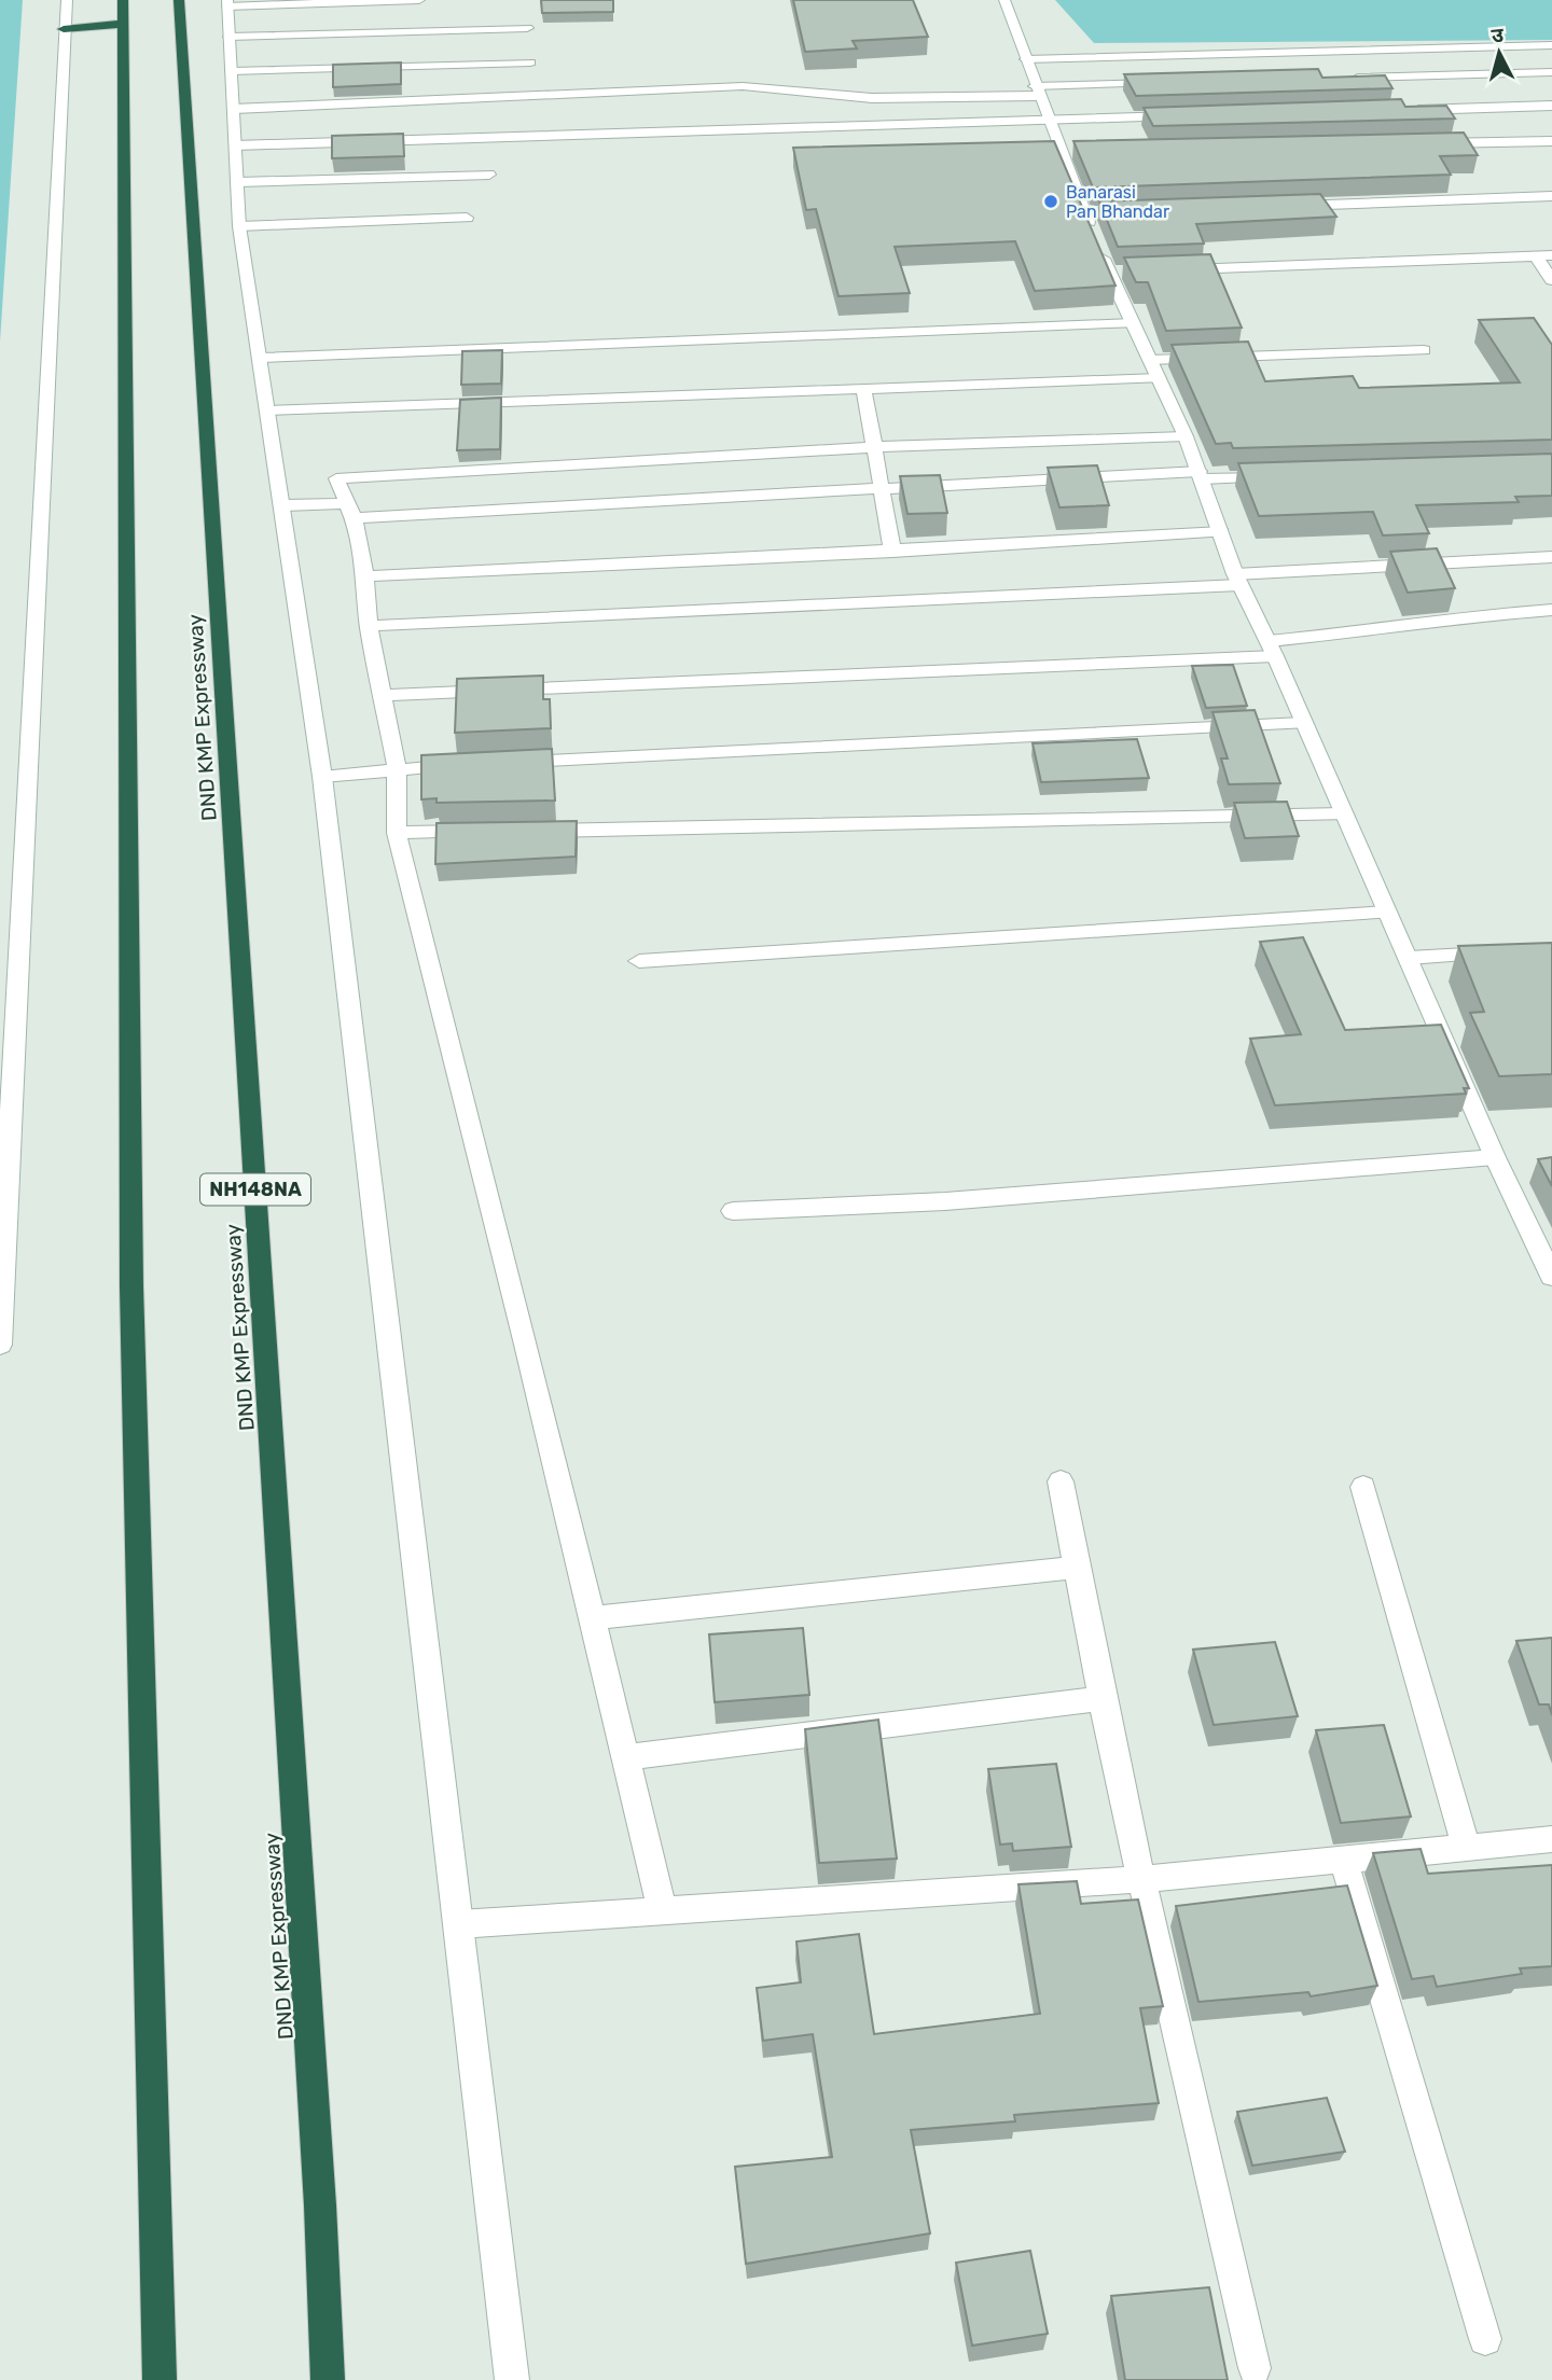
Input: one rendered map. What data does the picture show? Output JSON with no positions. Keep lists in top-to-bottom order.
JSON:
{
  "streets": {
    "highway": ["DND KMP Expressway", "NH148NA"]
  },
  "places": ["Banarasi Pan Bhandar"],
  "north": "top"
}
